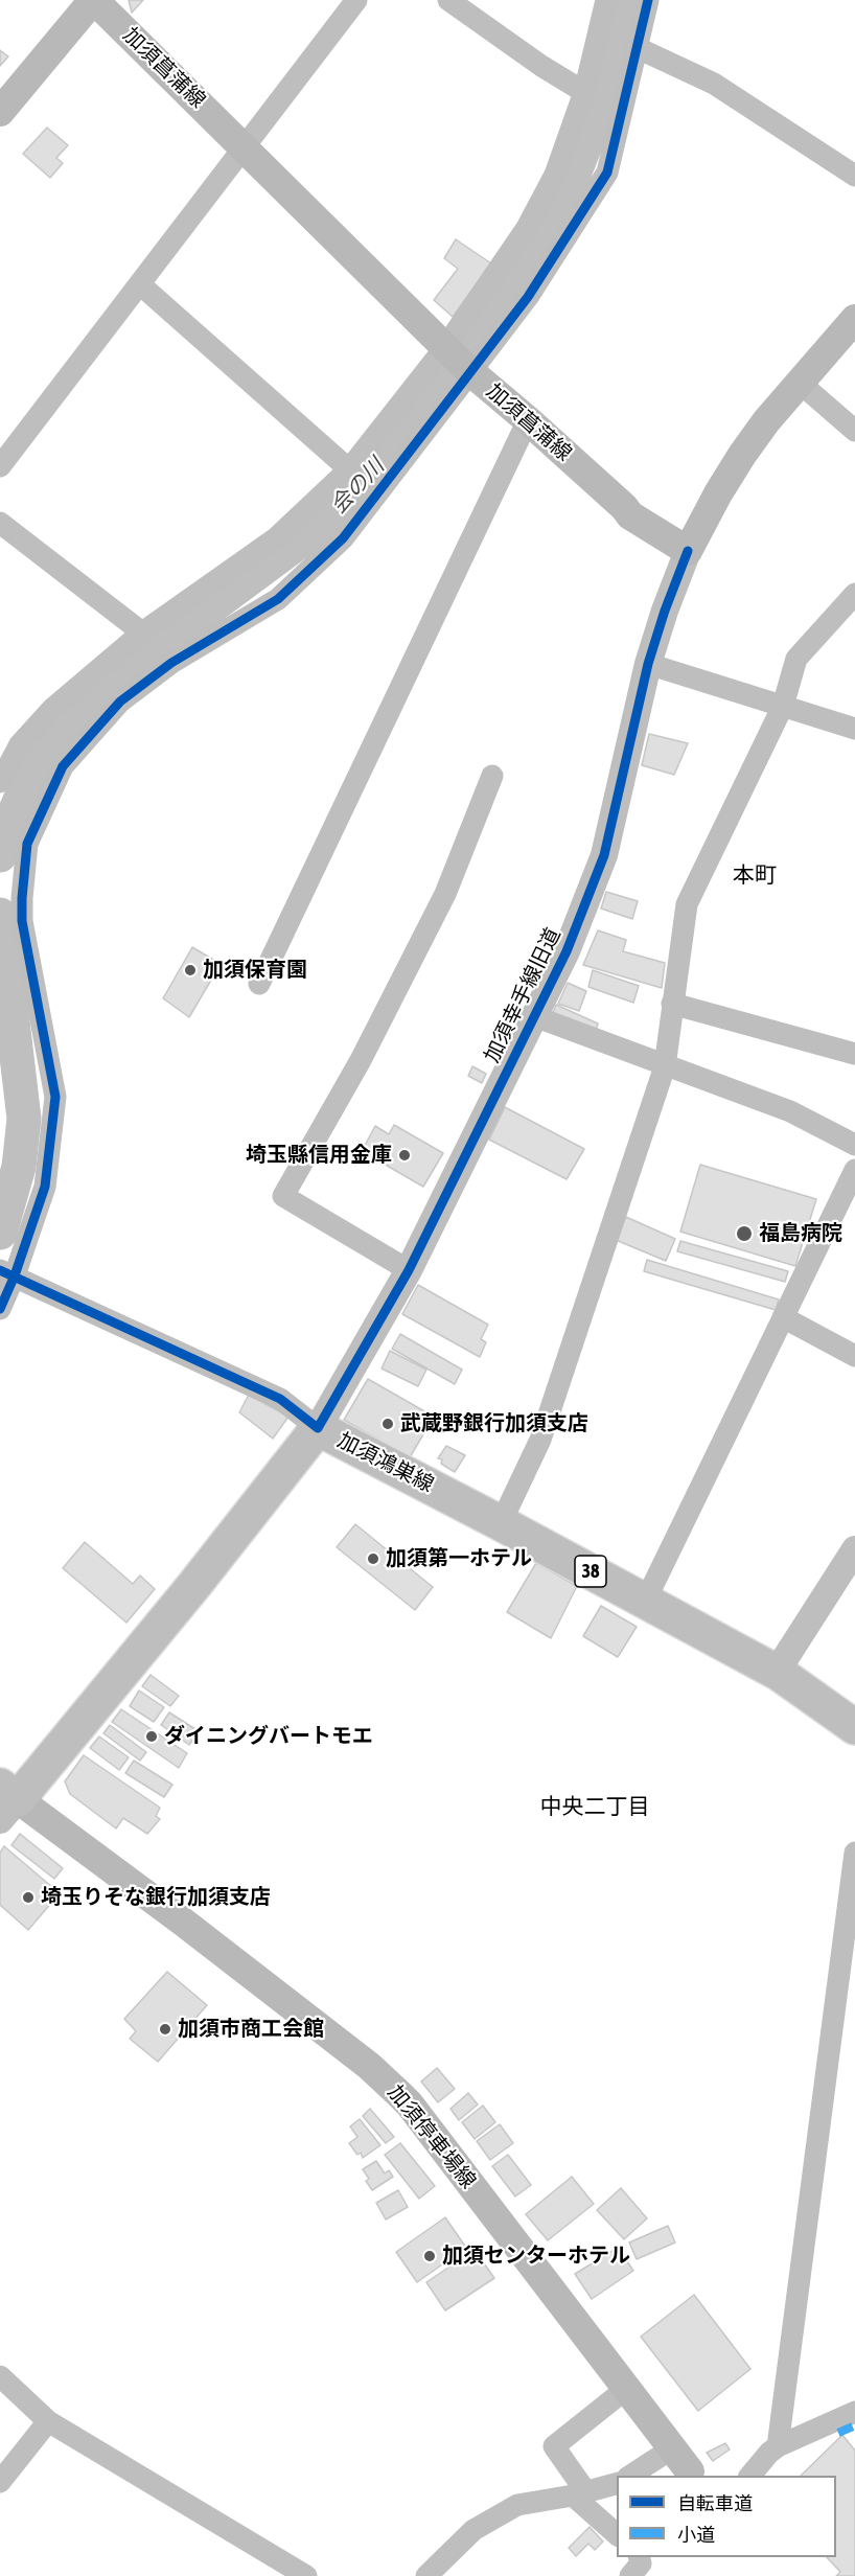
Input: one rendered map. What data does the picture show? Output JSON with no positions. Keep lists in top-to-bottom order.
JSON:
{
  "streets": {
    "main road": [
      "加須菖蒲線",
      "加須鴻巣線",
      "38",
      "加須停車場線"
    ],
    "street": ["加須幸手線旧道"]
  },
  "crossings": [
    ["加須菖蒲線", "加須幸手線旧道"],
    ["加須幸手線旧道", "加須鴻巣線"],
    ["加須鴻巣線", "加須停車場線"]
  ],
  "districts": ["本町", "中央二丁目"],
  "water": ["会の川"],
  "places": [
    "加須保育園",
    "埼玉縣信用金庫",
    "福島病院",
    "武蔵野銀行加須支店",
    "加須第一ホテル",
    "ダイニングバートモエ",
    "埼玉りそな銀行加須支店",
    "加須市商工会館",
    "加須センターホテル"
  ],
  "legend": ["自転車道", "小道"]
}
